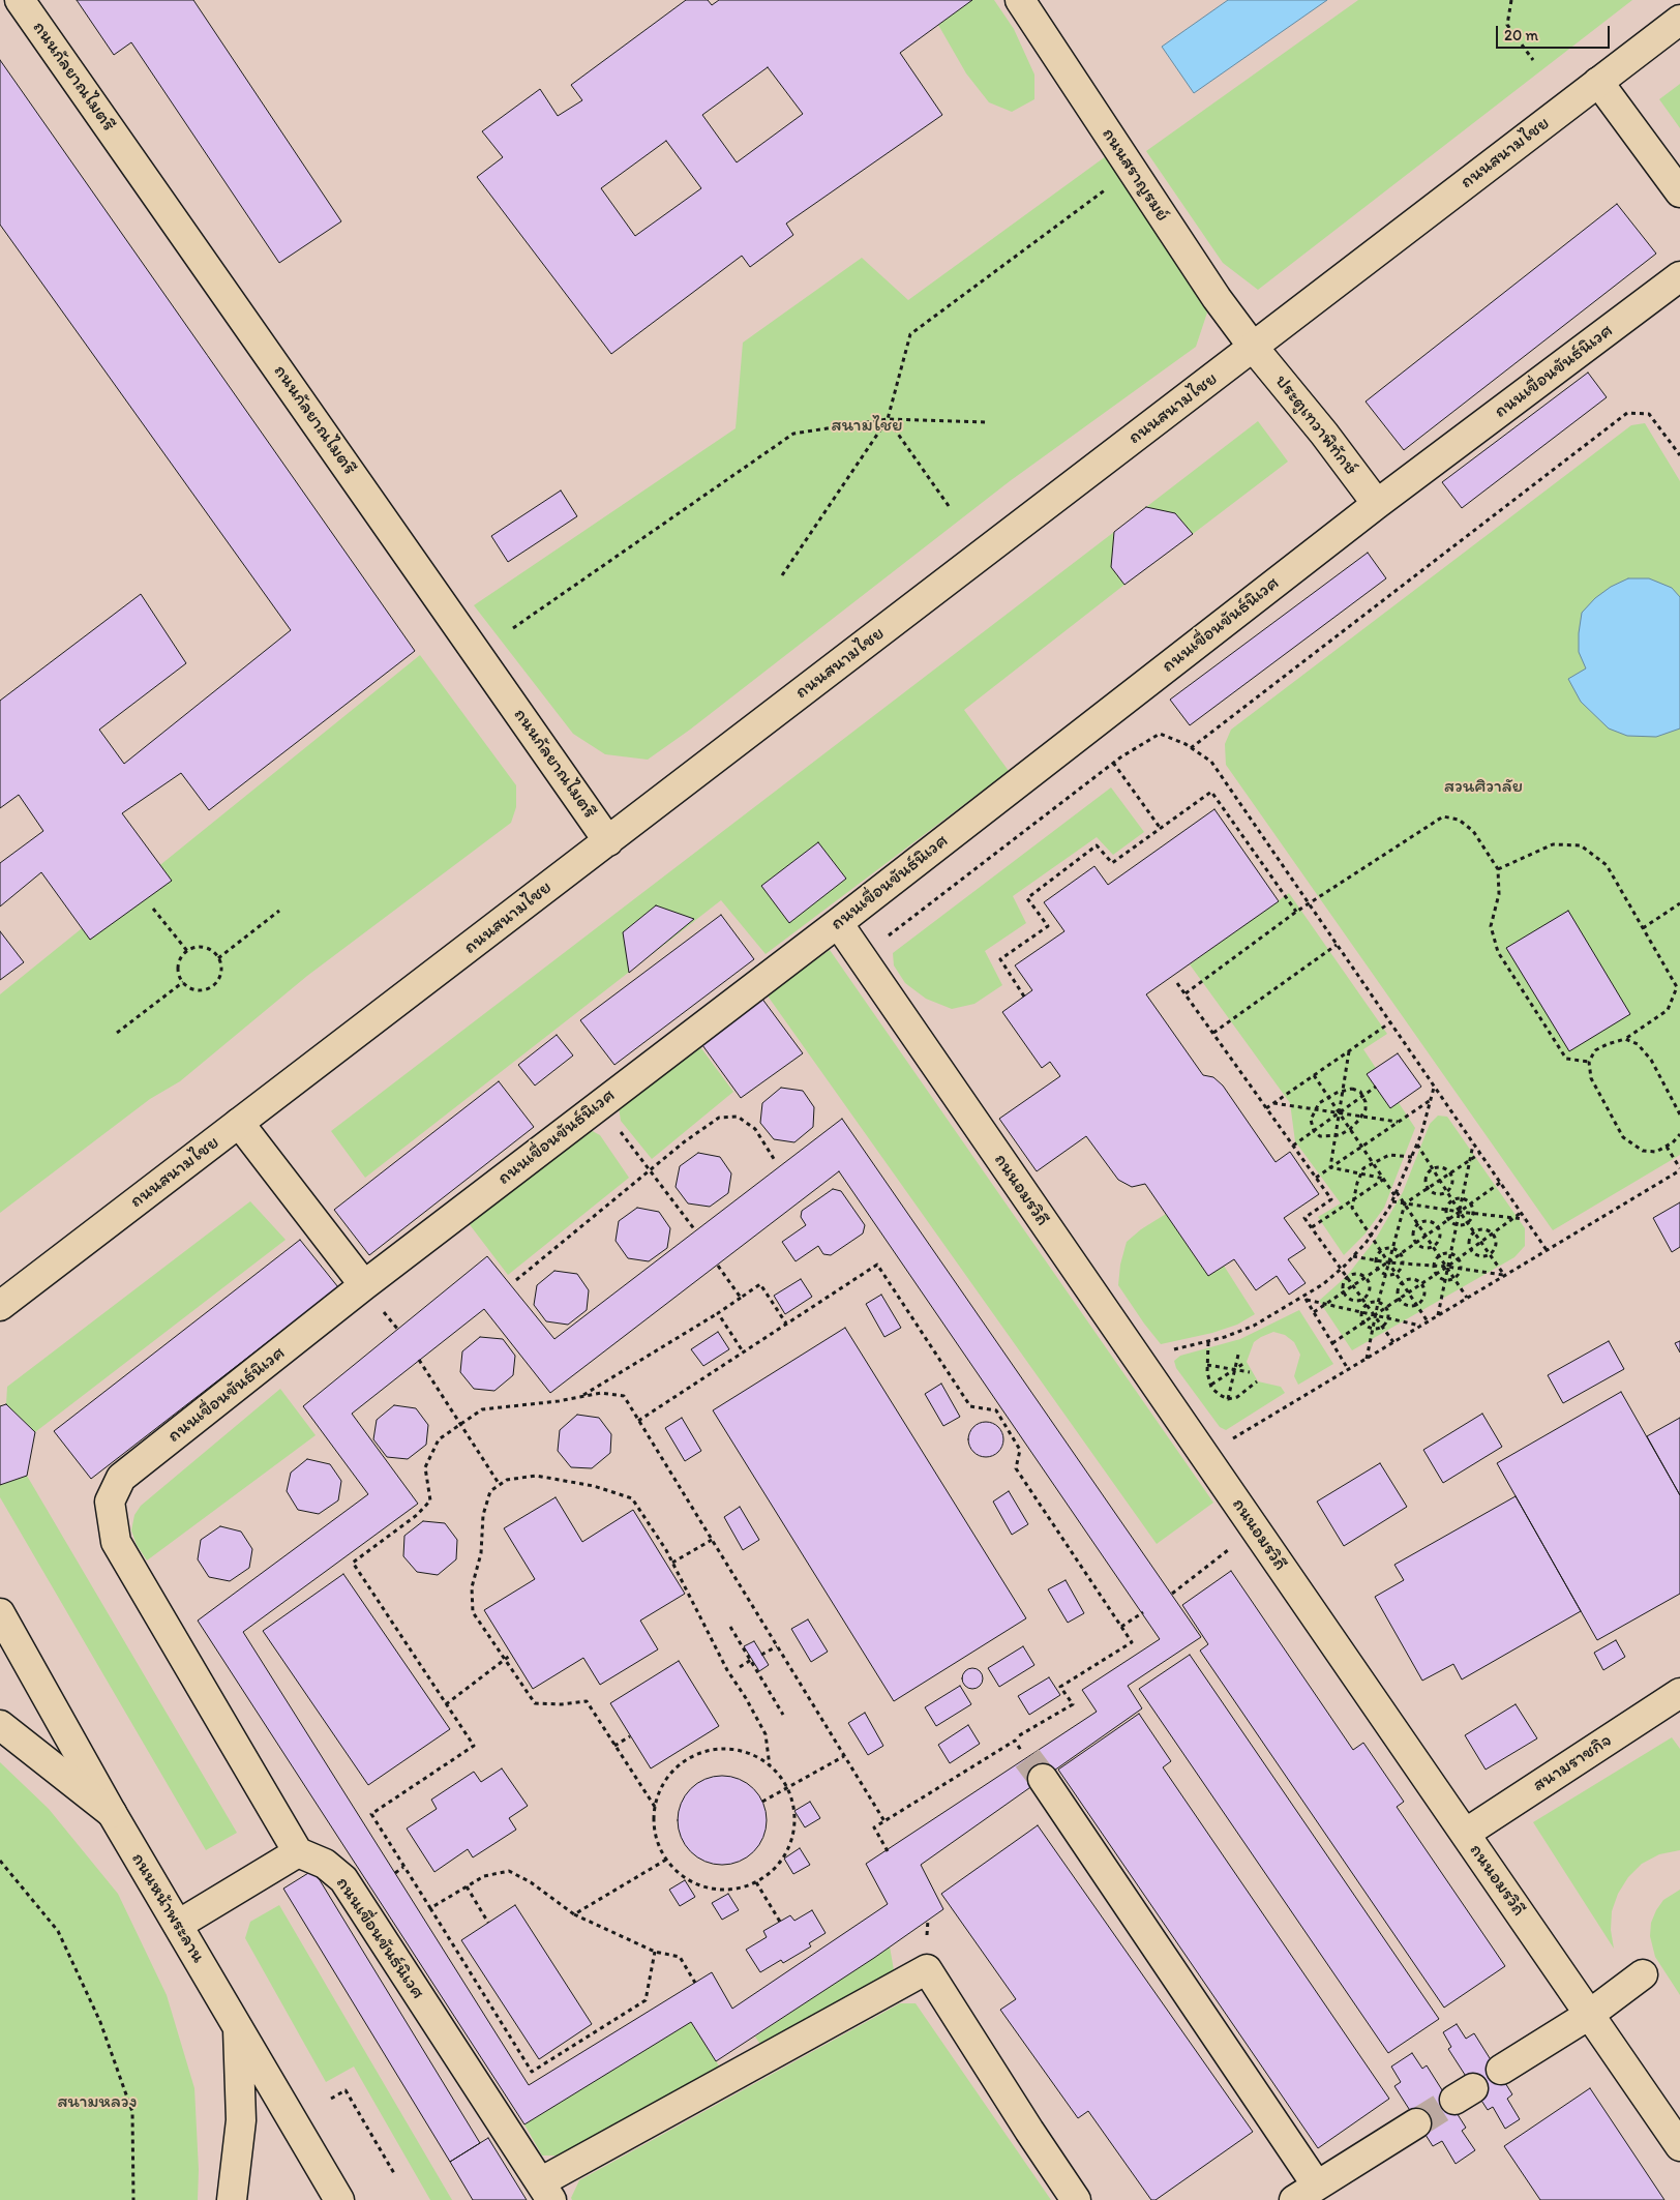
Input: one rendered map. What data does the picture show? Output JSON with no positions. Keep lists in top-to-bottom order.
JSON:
{
  "streets": {
    "main road": [
      "ถนนกัลยาณไมตรี",
      "ถนนสนามไชย",
      "ถนนสราญรมย์",
      "ถนนเขื่อนขันธ์นิเวศ",
      "ประตูเทวาพิทักษ์",
      "ถนนอมรวิถี",
      "สนามราชกิจ",
      "ถนนหน้าพระลาน"
    ]
  },
  "crossings": [
    ["ถนนกัลยาณไมตรี", "ถนนสนามไชย"],
    ["ถนนสนามไชย", "ถนนสราญรมย์"],
    ["ถนนสนามไชย", "ประตูเทวาพิทักษ์"],
    ["ถนนสราญรมย์", "ประตูเทวาพิทักษ์"],
    ["ถนนเขื่อนขันธ์นิเวศ", "ประตูเทวาพิทักษ์"],
    ["ถนนเขื่อนขันธ์นิเวศ", "ถนนอมรวิถี"],
    ["ถนนอมรวิถี", "สนามราชกิจ"]
  ],
  "parks": ["สนามไชย", "สวนศิวาลัย", "สนามหลวง"],
  "scale_bar": "20 m"
}
